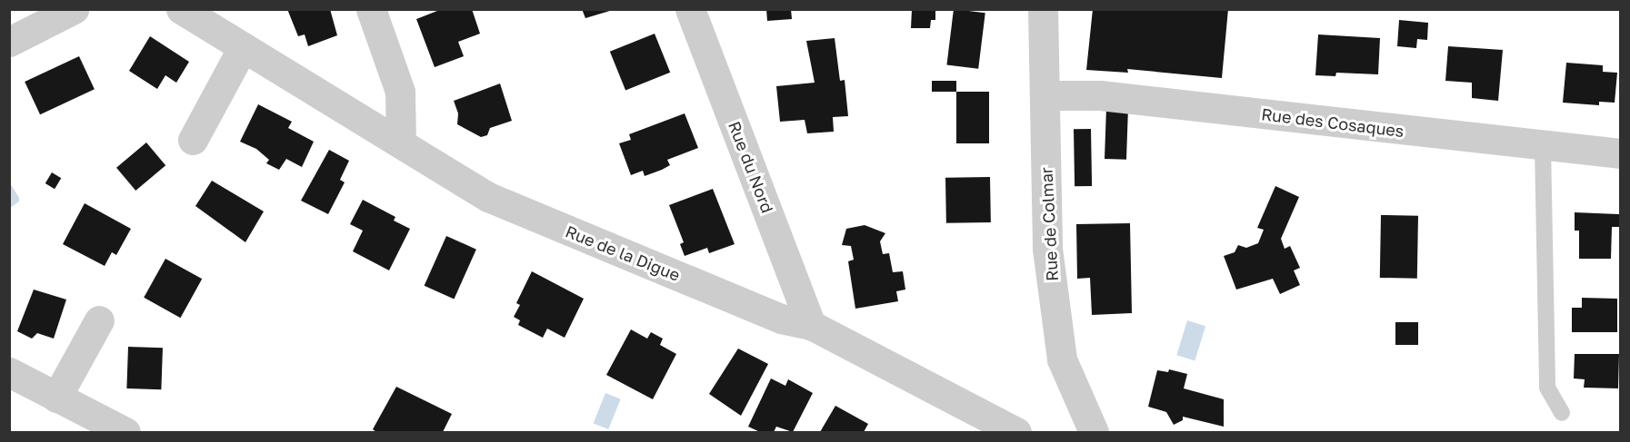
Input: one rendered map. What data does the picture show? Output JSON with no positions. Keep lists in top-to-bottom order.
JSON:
{
  "streets": {
    "street": [
      "Rue des Cosaques",
      "Rue du Nord",
      "Rue de Colmar",
      "Rue de la Digue"
    ]
  },
  "crossings": [
    ["Rue des Cosaques", "Rue de Colmar"],
    ["Rue du Nord", "Rue de la Digue"]
  ]
}
